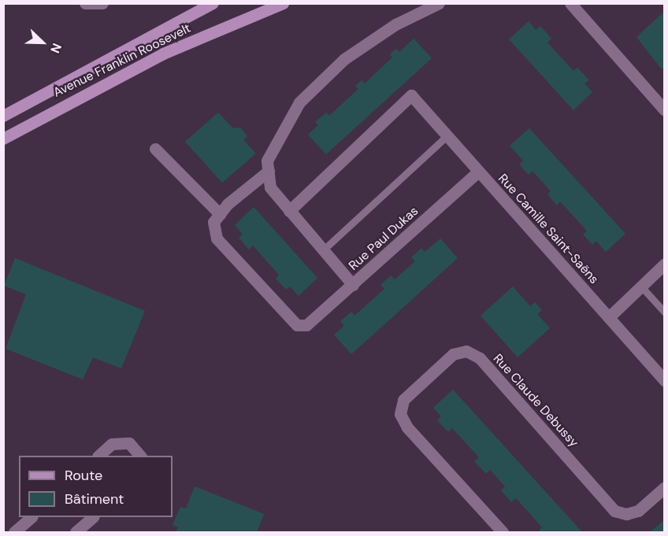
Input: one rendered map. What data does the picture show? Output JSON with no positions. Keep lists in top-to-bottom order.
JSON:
{
  "streets": {
    "street": [
      "Avenue Franklin Roosevelt",
      "Rue Camille Saint-Saëns",
      "Rue Paul Dukas",
      "Rue Claude Debussy"
    ]
  },
  "crossings": [
    ["Rue Camille Saint-Saëns", "Rue Paul Dukas"]
  ],
  "legend": ["Route", "Bâtiment"],
  "north": "bottom right"
}
